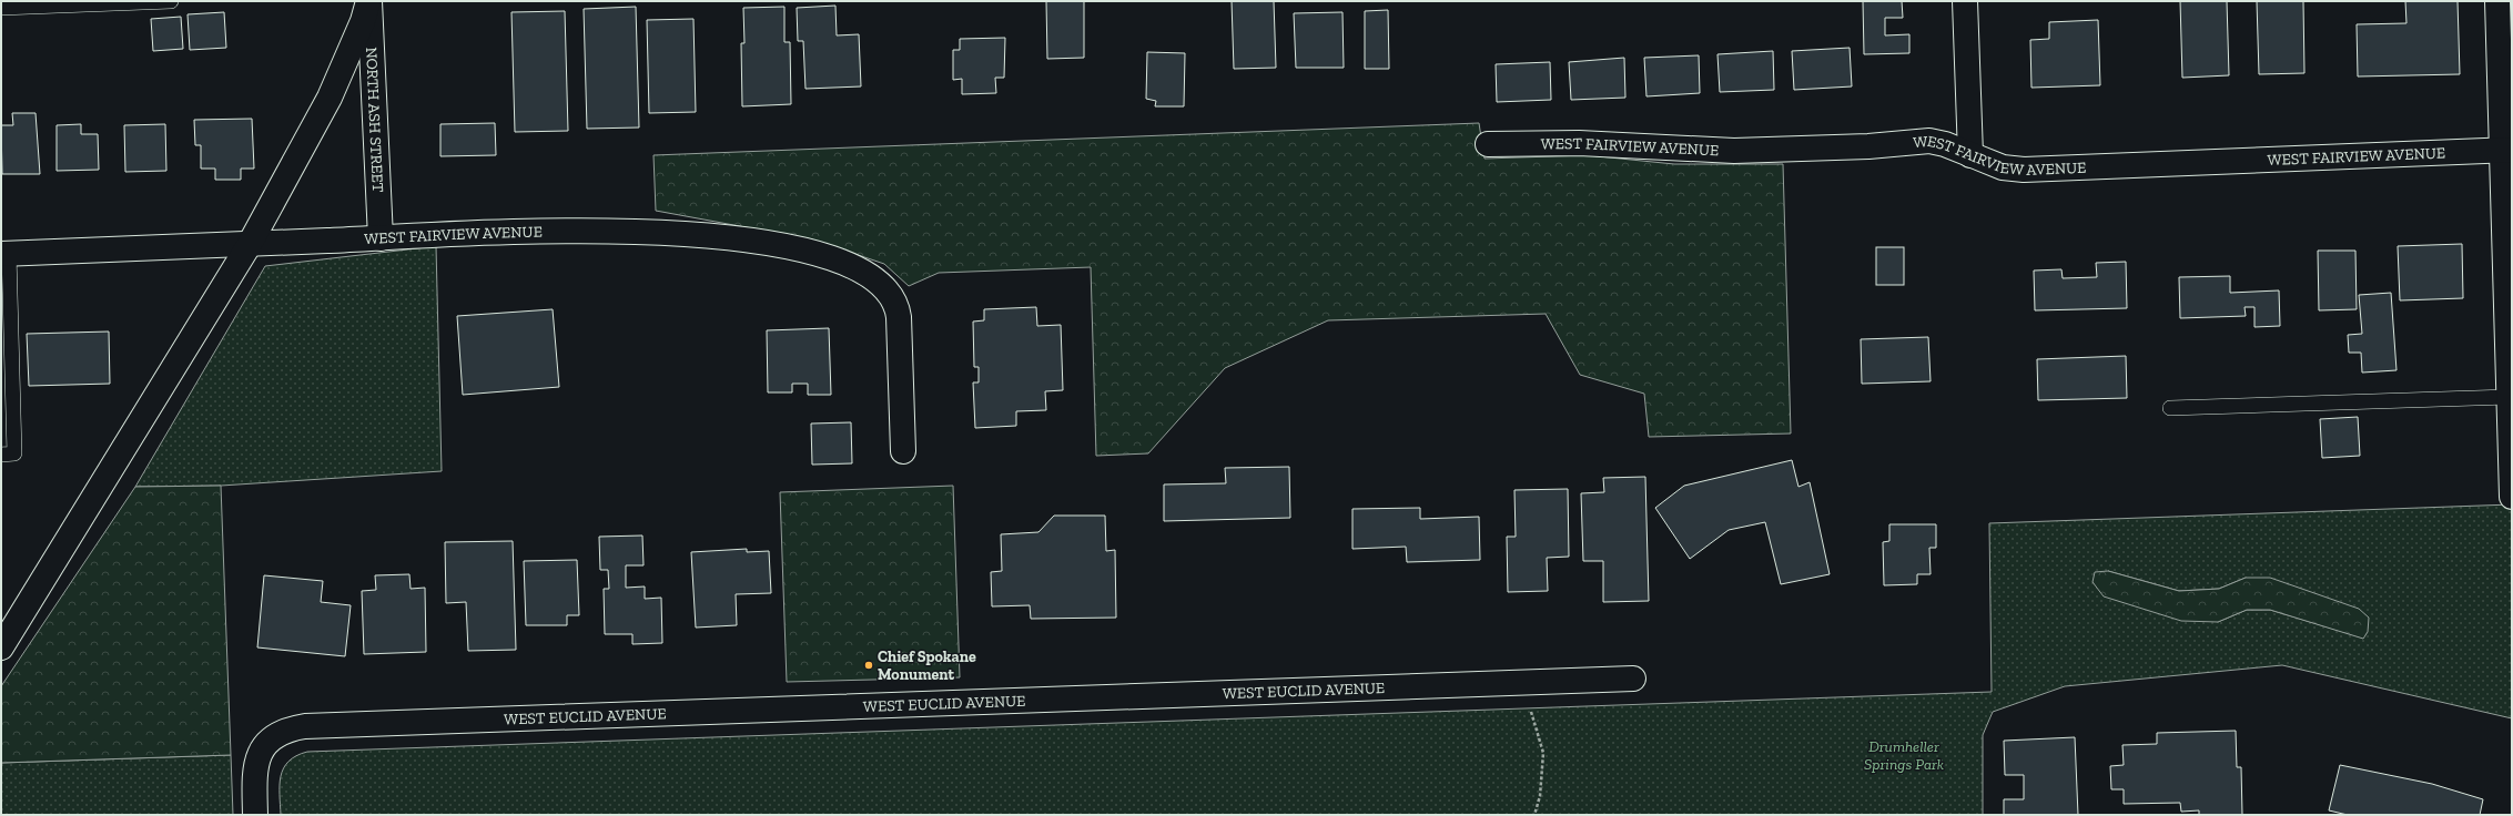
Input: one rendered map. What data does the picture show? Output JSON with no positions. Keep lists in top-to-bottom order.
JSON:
{
  "streets": {
    "street": ["NORTH ASH STREET", "WEST FAIRVIEW AVENUE", "WEST EUCLID AVENUE"]
  },
  "crossings": [
    ["NORTH ASH STREET", "WEST FAIRVIEW AVENUE"]
  ],
  "parks": ["Drumheller Springs Park"],
  "places": ["Chief Spokane Monument"]
}
